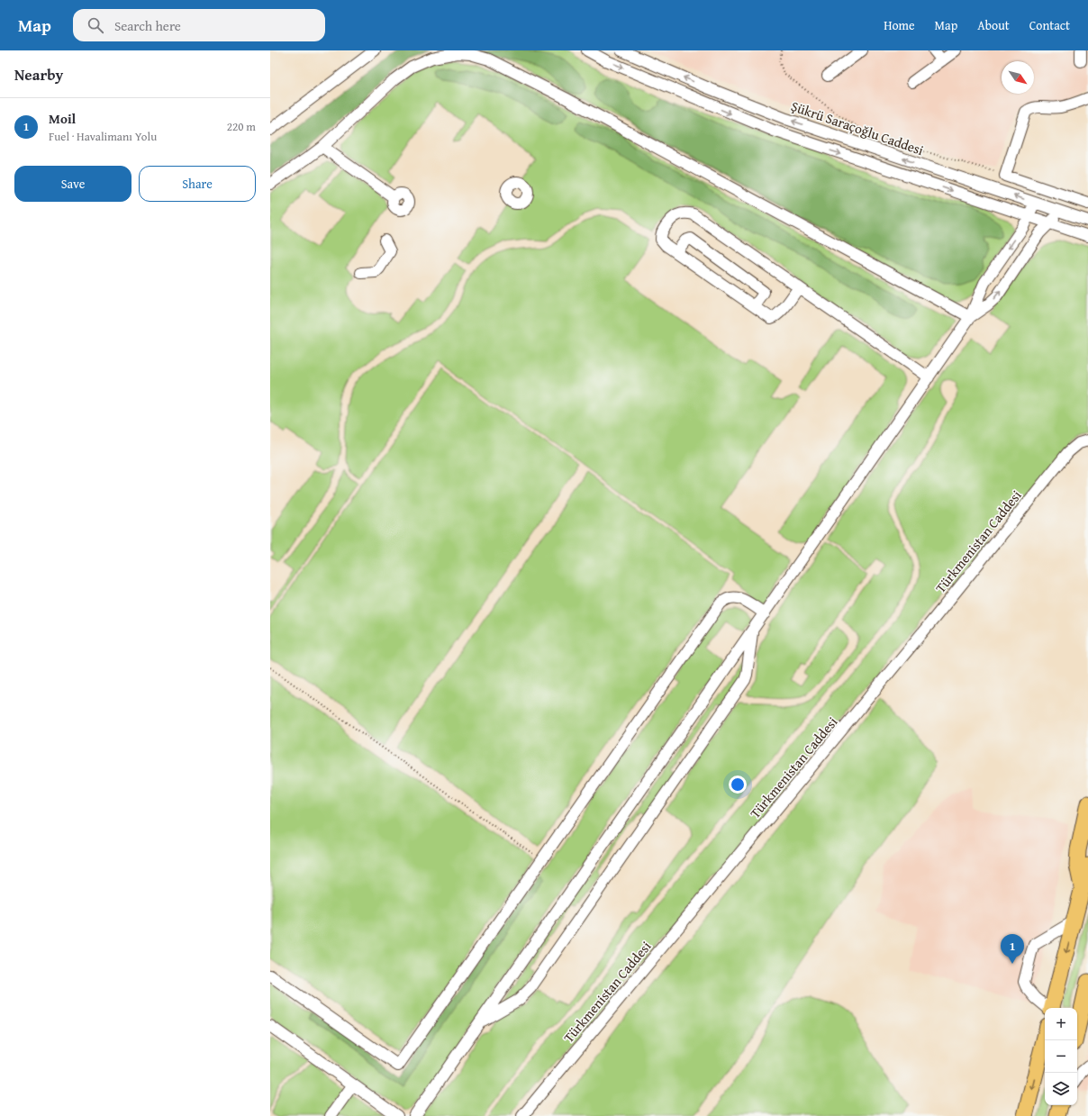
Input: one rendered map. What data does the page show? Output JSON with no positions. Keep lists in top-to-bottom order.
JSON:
{
  "streets": {
    "street": ["Şükrü Saraçoğlu Caddesi", "Türkmenistan Caddesi"]
  },
  "north": "bottom right",
  "page": {
    "header": "Map",
    "search": "Search here",
    "nav": [
      "Home",
      "Map",
      "About",
      "Contact"
    ],
    "heading": "Nearby",
    "list": [
      {
        "mark": "1",
        "name": "Moil",
        "note": "Fuel · Havalimanı Yolu",
        "value": "220 m"
      }
    ],
    "buttons": ["Save", "Share"],
    "pins": "1",
    "map_buttons": ["+", "−"]
  }
}
